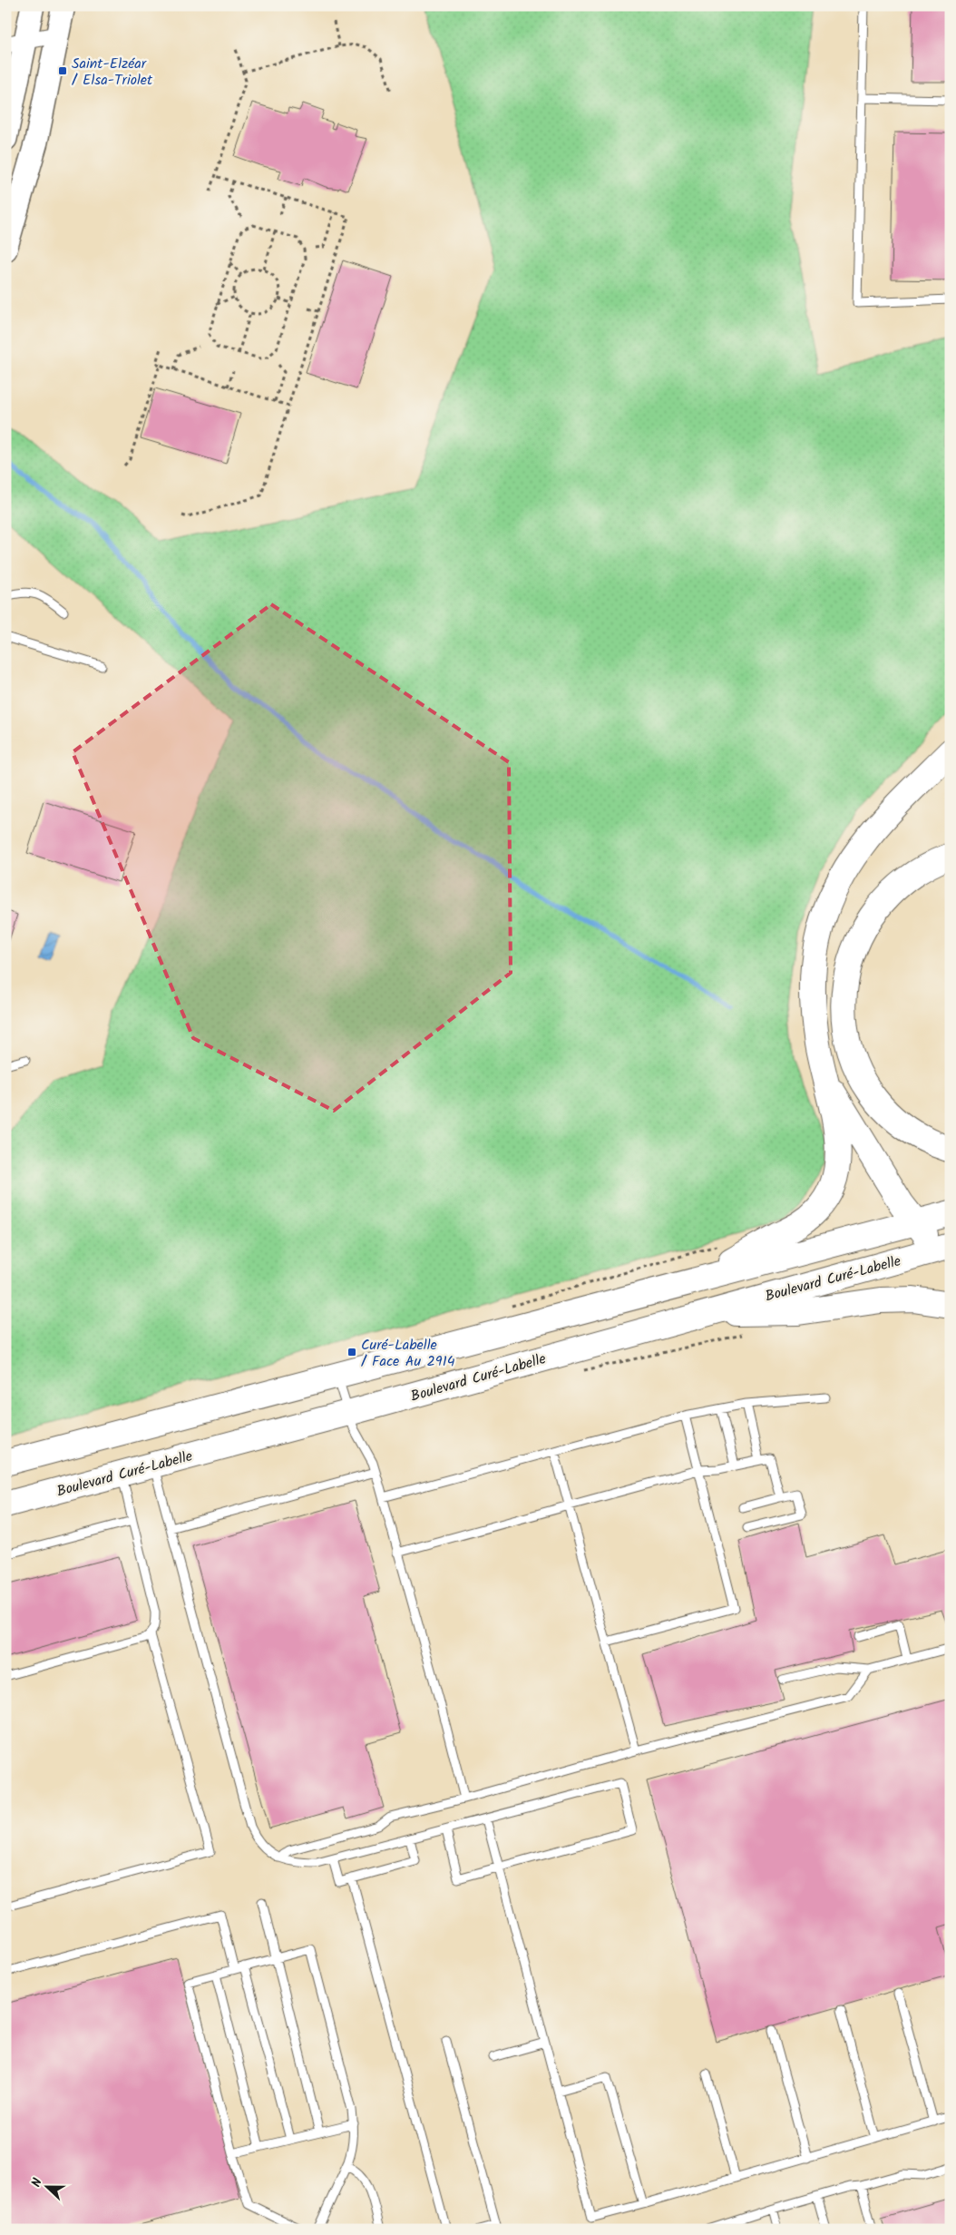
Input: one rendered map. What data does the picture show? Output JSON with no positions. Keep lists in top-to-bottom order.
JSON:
{
  "streets": {
    "main road": ["Boulevard Curé-Labelle"]
  },
  "places": {
    "transit": ["Saint-Elzéar / Elsa-Triolet", "Curé-Labelle / Face Au 2914"]
  },
  "north": "left"
}
